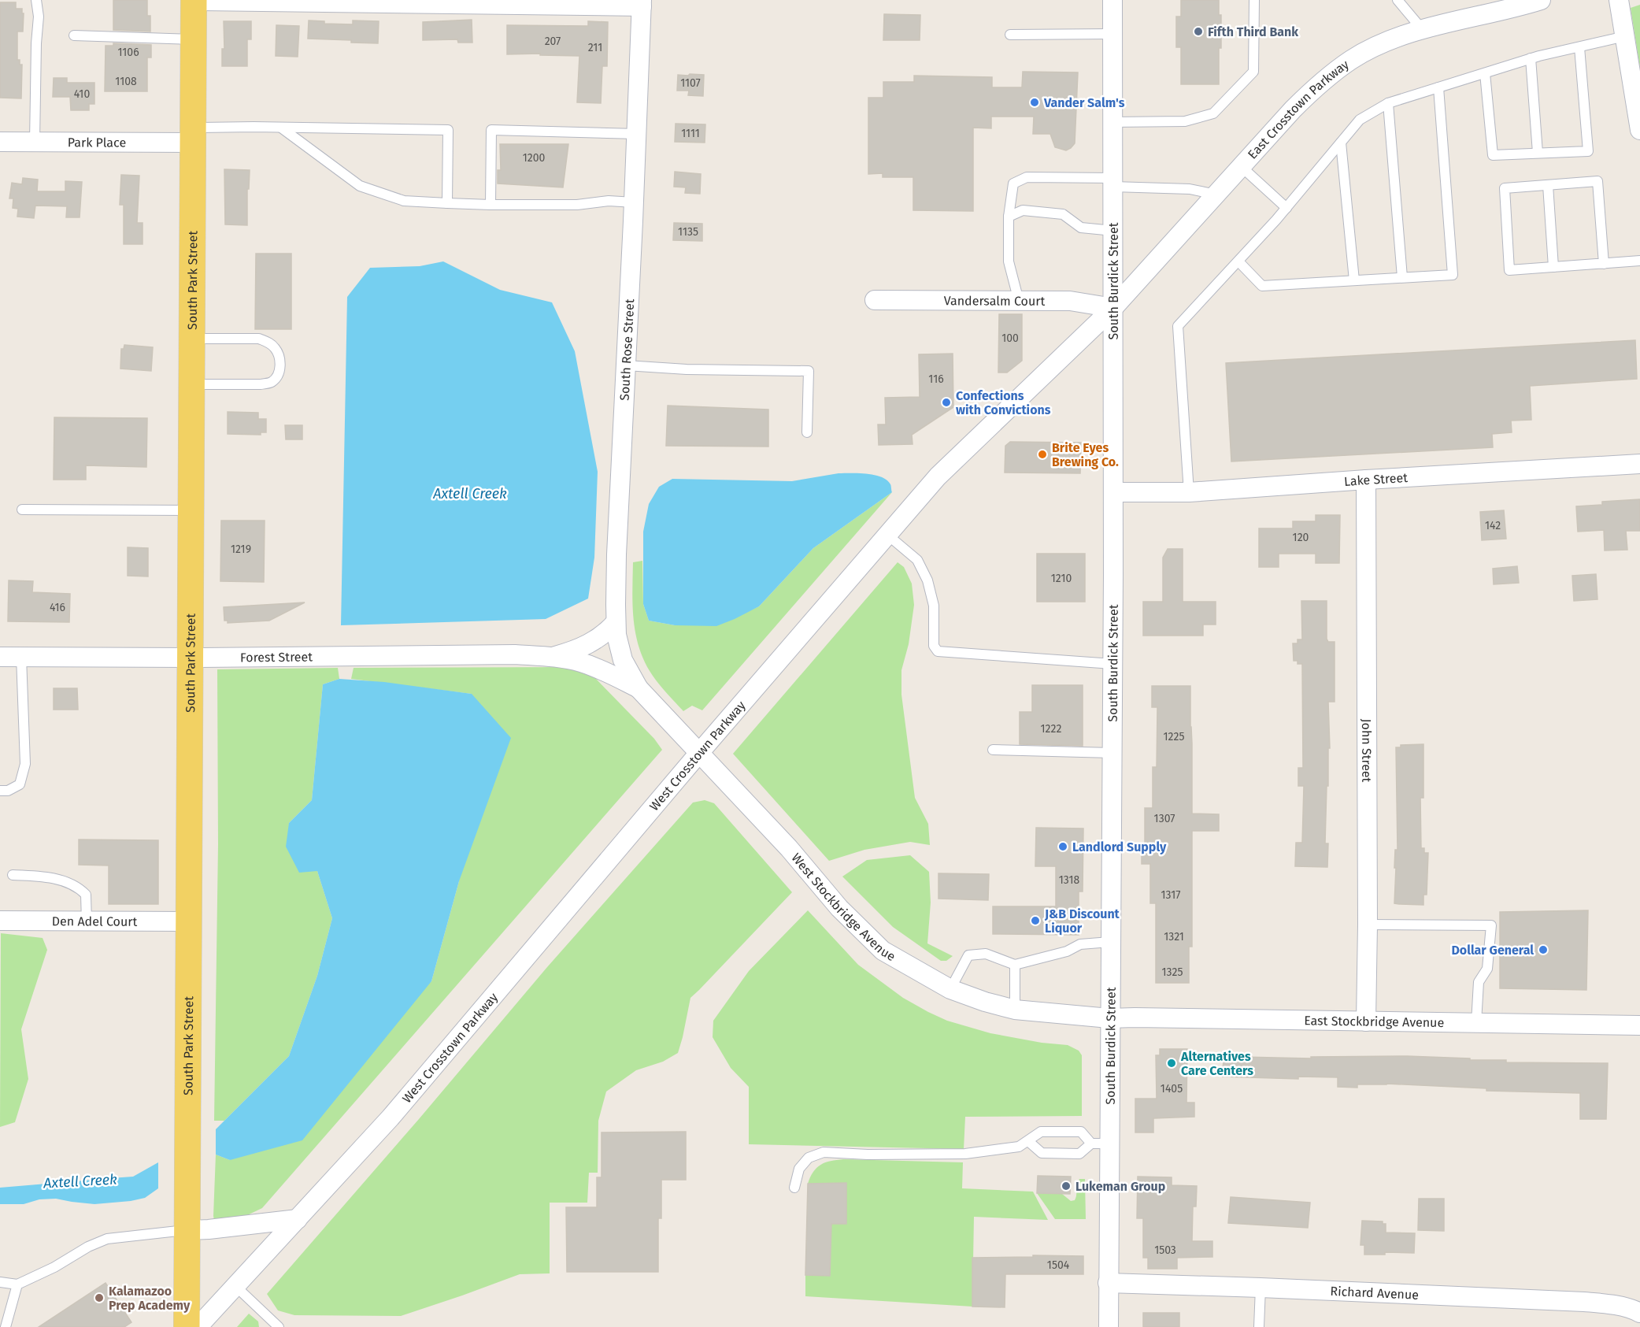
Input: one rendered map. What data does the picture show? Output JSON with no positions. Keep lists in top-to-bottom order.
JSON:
{
  "streets": {
    "main road": ["South Park Street"],
    "street": [
      "East Crosstown Parkway",
      "Park Place",
      "South Burdick Street",
      "Vandersalm Court",
      "South Rose Street",
      "Lake Street",
      "Forest Street",
      "John Street",
      "West Crosstown Parkway",
      "West Stockbridge Avenue",
      "Den Adel Court",
      "East Stockbridge Avenue",
      "Richard Avenue"
    ]
  },
  "crossings": [
    ["East Crosstown Parkway", "South Burdick Street"],
    ["East Crosstown Parkway", "Vandersalm Court"],
    ["East Crosstown Parkway", "West Crosstown Parkway"],
    ["Park Place", "South Park Street"],
    ["South Park Street", "Forest Street"],
    ["South Park Street", "Den Adel Court"],
    ["South Burdick Street", "Vandersalm Court"],
    ["South Burdick Street", "Lake Street"],
    ["South Burdick Street", "West Crosstown Parkway"],
    ["South Burdick Street", "West Stockbridge Avenue"],
    ["South Burdick Street", "East Stockbridge Avenue"],
    ["South Burdick Street", "Richard Avenue"],
    ["Vandersalm Court", "West Crosstown Parkway"],
    ["South Rose Street", "Forest Street"],
    ["South Rose Street", "West Stockbridge Avenue"],
    ["Lake Street", "John Street"],
    ["Forest Street", "West Stockbridge Avenue"],
    ["John Street", "East Stockbridge Avenue"],
    ["West Crosstown Parkway", "West Stockbridge Avenue"],
    ["West Stockbridge Avenue", "East Stockbridge Avenue"]
  ],
  "water": ["Axtell Creek"],
  "places": [
    "Fifth Third Bank",
    "Vander Salm's",
    "Confections with Convictions",
    "Brite Eyes Brewing Co.",
    "Landlord Supply",
    "J&B Discount Liquor",
    "Dollar General",
    "Alternatives Care Centers",
    "Lukeman Group",
    "Kalamazoo Prep Academy"
  ],
  "house_numbers": [
    "207",
    "211",
    "1106",
    "1108",
    "1107",
    "410",
    "1111",
    "1200",
    "1135",
    "100",
    "116",
    "142",
    "120",
    "1219",
    "1210",
    "416",
    "1222",
    "1225",
    "1307",
    "1318",
    "1317",
    "1321",
    "1325",
    "1405",
    "1503",
    "1504"
  ]
}
